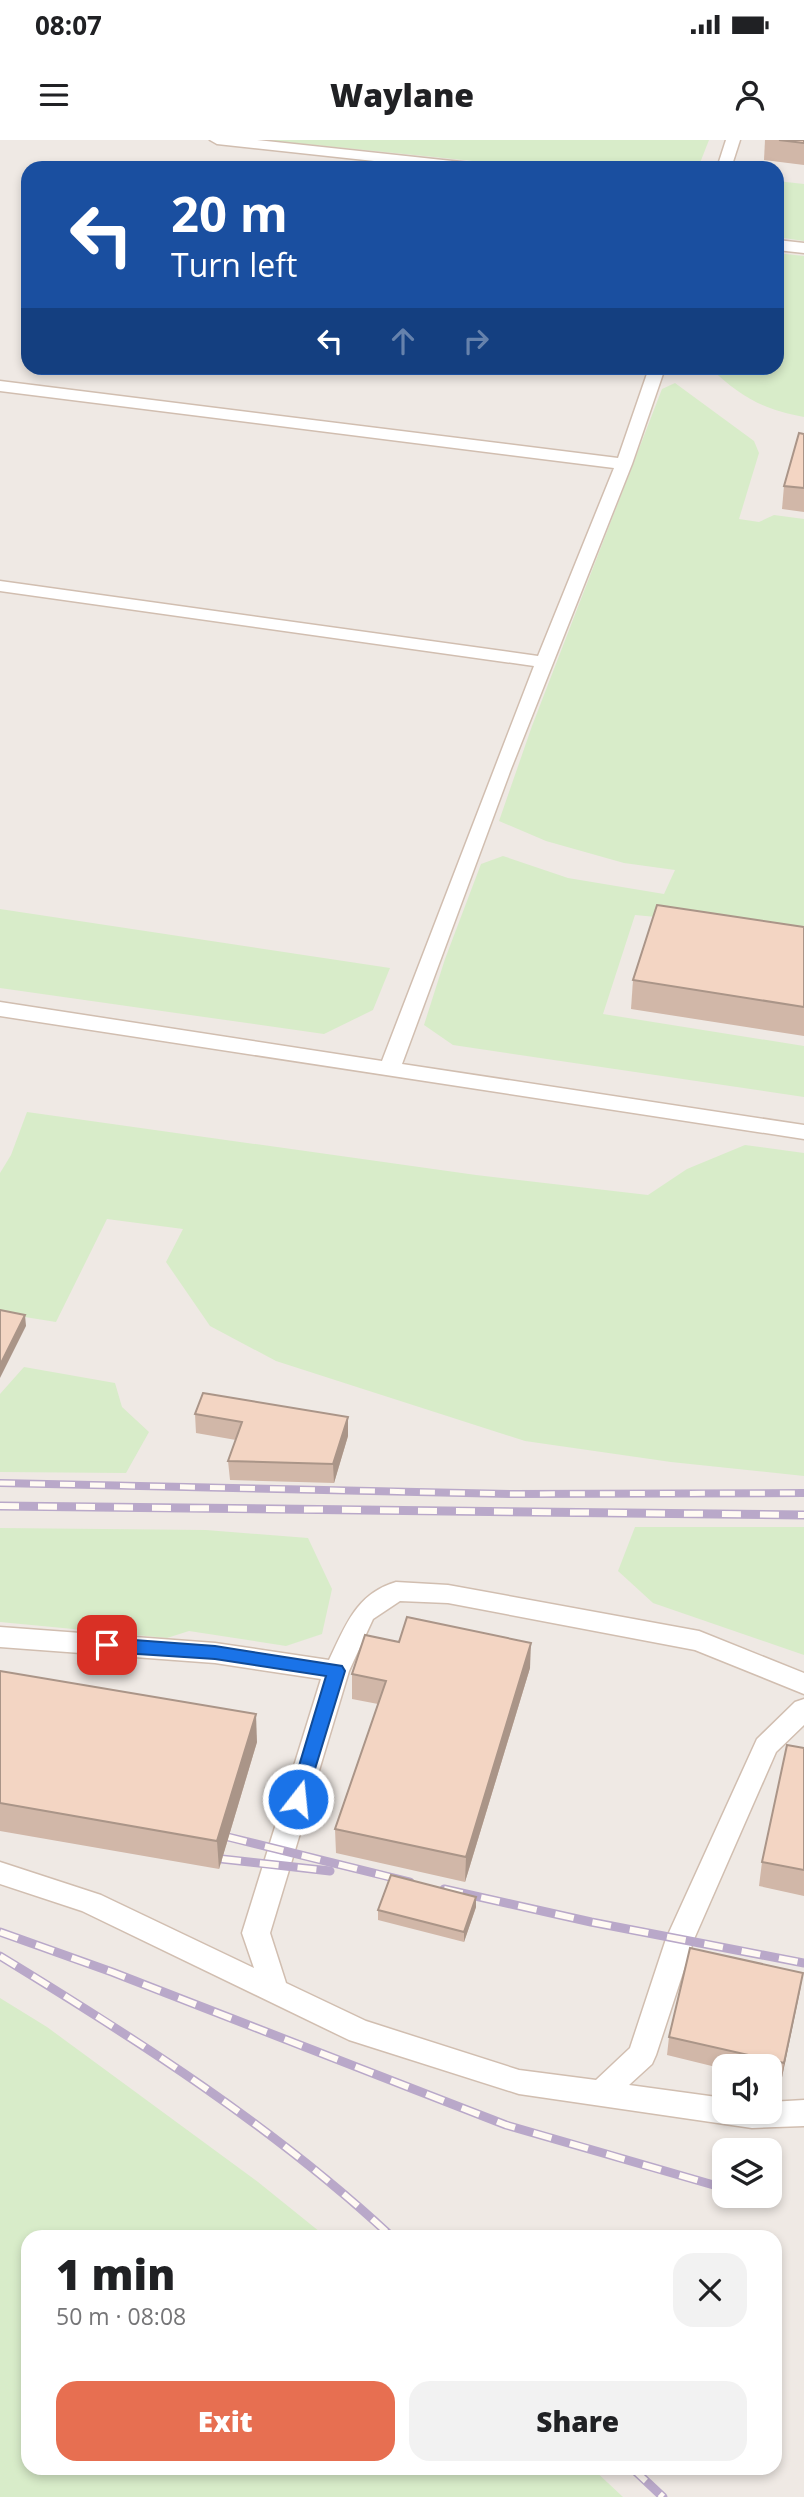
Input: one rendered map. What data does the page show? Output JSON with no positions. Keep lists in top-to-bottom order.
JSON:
{
  "page": {
    "status": "08:07",
    "header": "Waylane",
    "turn": ["20 m", "Turn left"],
    "heading": ["1 min", "50 m · 08:08"],
    "buttons": ["Exit", "Share"]
  }
}
